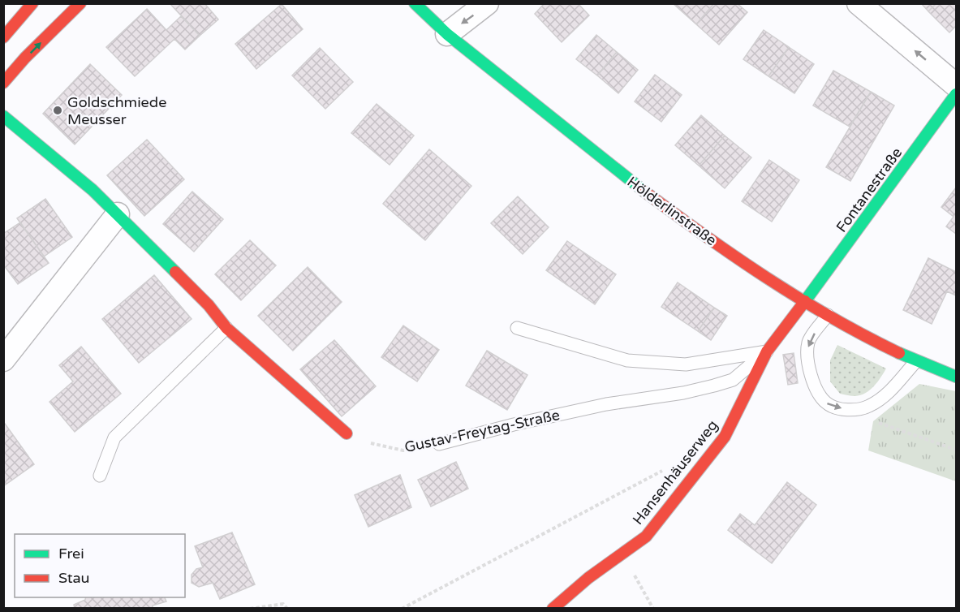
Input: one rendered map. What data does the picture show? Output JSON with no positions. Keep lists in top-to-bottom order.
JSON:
{
  "streets": {
    "street": ["Fontanestraße", "Hölderlinstraße", "Hansenhäuserweg"],
    "lane": ["Gustav-Freytag-Straße"]
  },
  "crossings": [
    ["Fontanestraße", "Hölderlinstraße"],
    ["Fontanestraße", "Hansenhäuserweg"],
    ["Hölderlinstraße", "Hansenhäuserweg"],
    ["Gustav-Freytag-Straße", "Hansenhäuserweg"]
  ],
  "places": ["Goldschmiede Meusser"],
  "legend": ["Frei", "Stau"]
}
